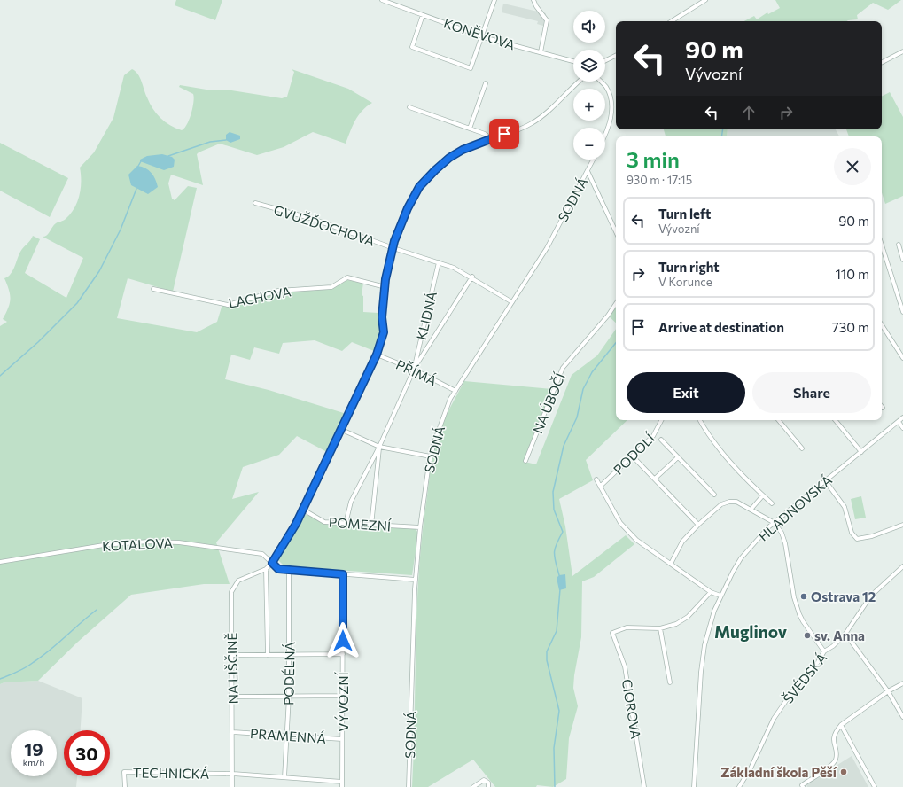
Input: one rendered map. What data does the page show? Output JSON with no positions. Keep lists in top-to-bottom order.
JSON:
{
  "streets": {
    "street": [
      "KONĚVOVA",
      "SODNÁ",
      "GVUŽĎOCHOVA",
      "LACHOVA",
      "KLIDNÁ",
      "PŘÍMÁ",
      "NA ÚBOČÍ",
      "PODOLÍ",
      "HLADNOVSKÁ",
      "POMEZNÍ",
      "KOTALOVA",
      "NA LIŠČINĚ",
      "PODÉLNÁ",
      "ŠVÉDSKÁ",
      "VÝVOZNÍ",
      "CIOROVA",
      "PRAMENNÁ",
      "TECHNICKÁ"
    ]
  },
  "crossings": [
    ["SODNÁ", "GVUŽĎOCHOVA"],
    ["SODNÁ", "PŘÍMÁ"],
    ["SODNÁ", "POMEZNÍ"],
    ["GVUŽĎOCHOVA", "KLIDNÁ"],
    ["KLIDNÁ", "PŘÍMÁ"],
    ["KLIDNÁ", "POMEZNÍ"],
    ["NA LIŠČINĚ", "PRAMENNÁ"],
    ["NA LIŠČINĚ", "TECHNICKÁ"],
    ["PODÉLNÁ", "PRAMENNÁ"],
    ["VÝVOZNÍ", "PRAMENNÁ"]
  ],
  "districts": ["Muglinov"],
  "places": ["Ostrava 12", "sv. Anna", "Základní škola Pěší"],
  "page": {
    "map_buttons": ["+", "−"],
    "turn": ["90 m", "Vývozní"],
    "heading": ["3 min", "930 m · 17:15"],
    "list": [
      {
        "name": "Turn left",
        "note": "Vývozní",
        "value": "90 m"
      },
      {
        "name": "Turn right",
        "note": "V Korunce",
        "value": "110 m"
      },
      {
        "name": "Arrive at destination",
        "value": "730 m"
      }
    ],
    "buttons": ["Exit", "Share"],
    "speed": "19 km/h",
    "limit": "30"
  }
}
